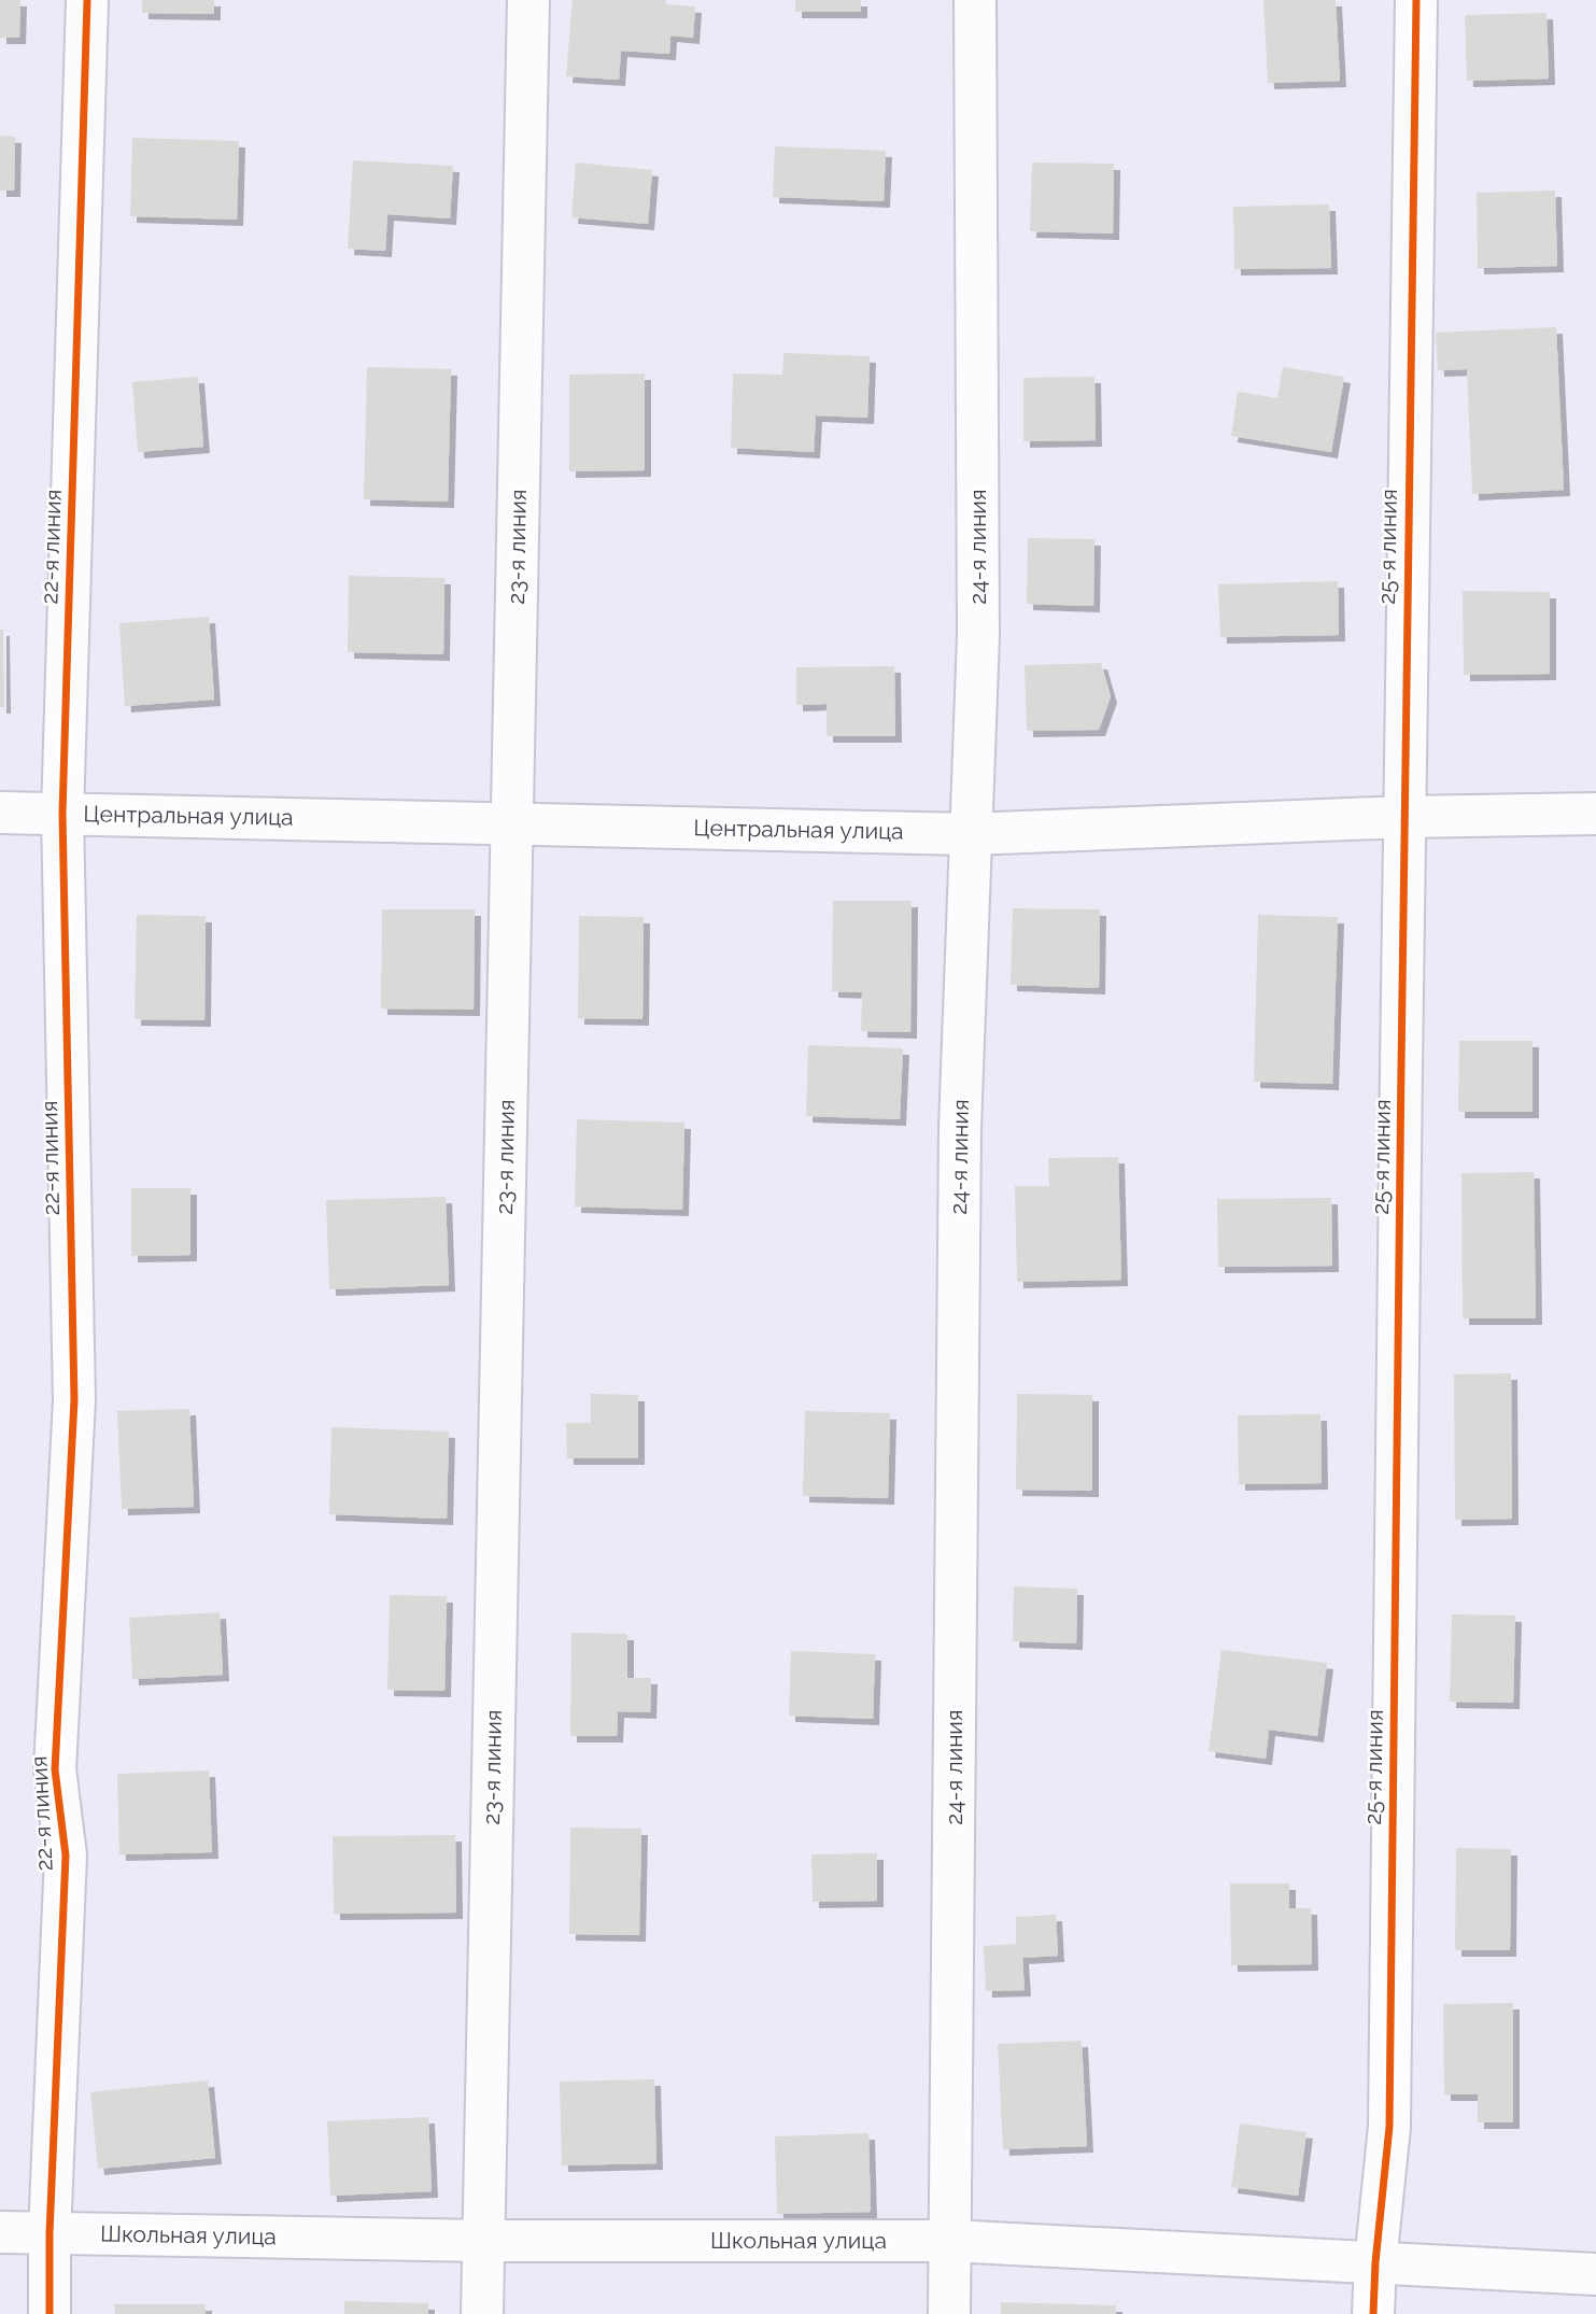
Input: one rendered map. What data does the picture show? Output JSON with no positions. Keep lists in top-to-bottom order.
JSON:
{
  "streets": {
    "street": [
      "22-я линия",
      "23-я линия",
      "24-я линия",
      "25-я линия",
      "Центральная улица",
      "Школьная улица"
    ]
  },
  "crossings": [
    ["22-я линия", "Центральная улица"],
    ["22-я линия", "Школьная улица"],
    ["23-я линия", "Центральная улица"],
    ["23-я линия", "Школьная улица"],
    ["24-я линия", "Центральная улица"],
    ["24-я линия", "Школьная улица"],
    ["25-я линия", "Центральная улица"],
    ["25-я линия", "Школьная улица"]
  ]
}
